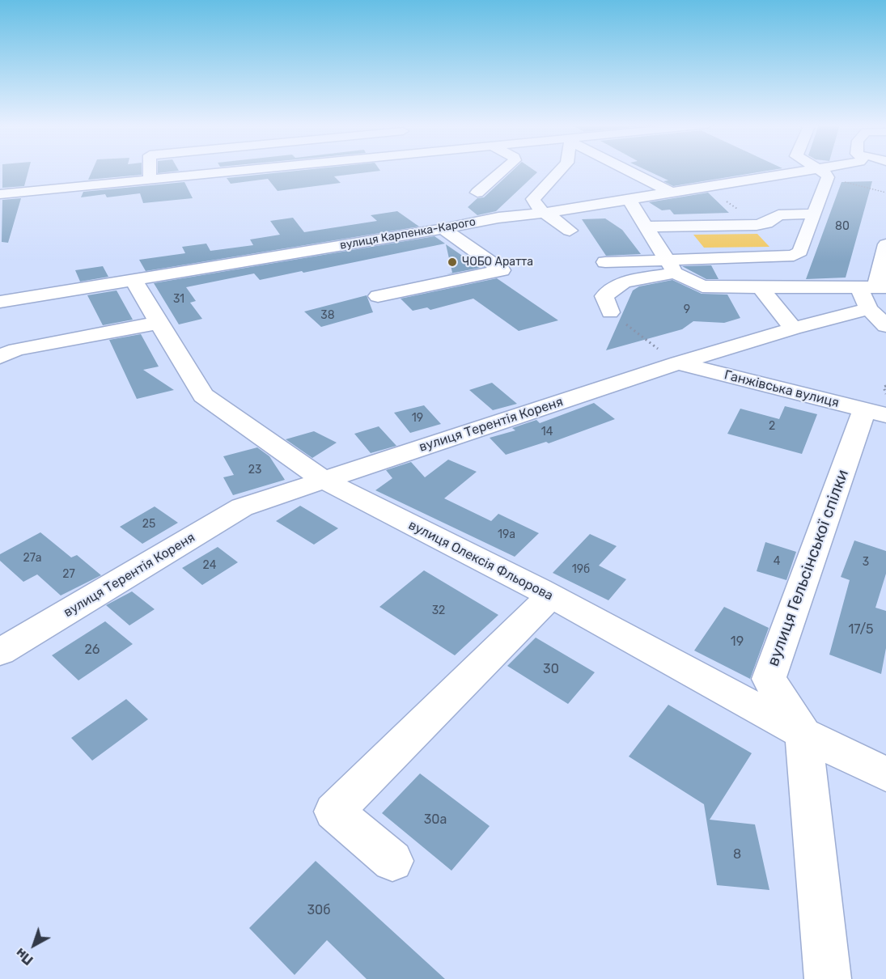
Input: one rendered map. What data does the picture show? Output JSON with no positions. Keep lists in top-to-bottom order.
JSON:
{
  "streets": {
    "street": [
      "вулиця Карпенка-Карого",
      "Ганжівська вулиця",
      "вулиця Терентія Кореня",
      "вулиця Олексія Фльорова",
      "вулиця Гельсінської спілки"
    ]
  },
  "crossings": [
    ["вулиця Карпенка-Карого", "вулиця Олексія Фльорова"],
    ["Ганжівська вулиця", "вулиця Терентія Кореня"],
    ["Ганжівська вулиця", "вулиця Гельсінської спілки"],
    ["вулиця Терентія Кореня", "вулиця Олексія Фльорова"],
    ["вулиця Олексія Фльорова", "вулиця Гельсінської спілки"]
  ],
  "places": ["ЧОБО Аратта"],
  "house_numbers": [
    "80",
    "31",
    "9",
    "38",
    "19",
    "2",
    "14",
    "23",
    "25",
    "19а",
    "27а",
    "4",
    "3",
    "24",
    "19б",
    "27",
    "32",
    "17/5",
    "19",
    "26",
    "30",
    "30а",
    "8",
    "30б"
  ],
  "north": "bottom left"
}
